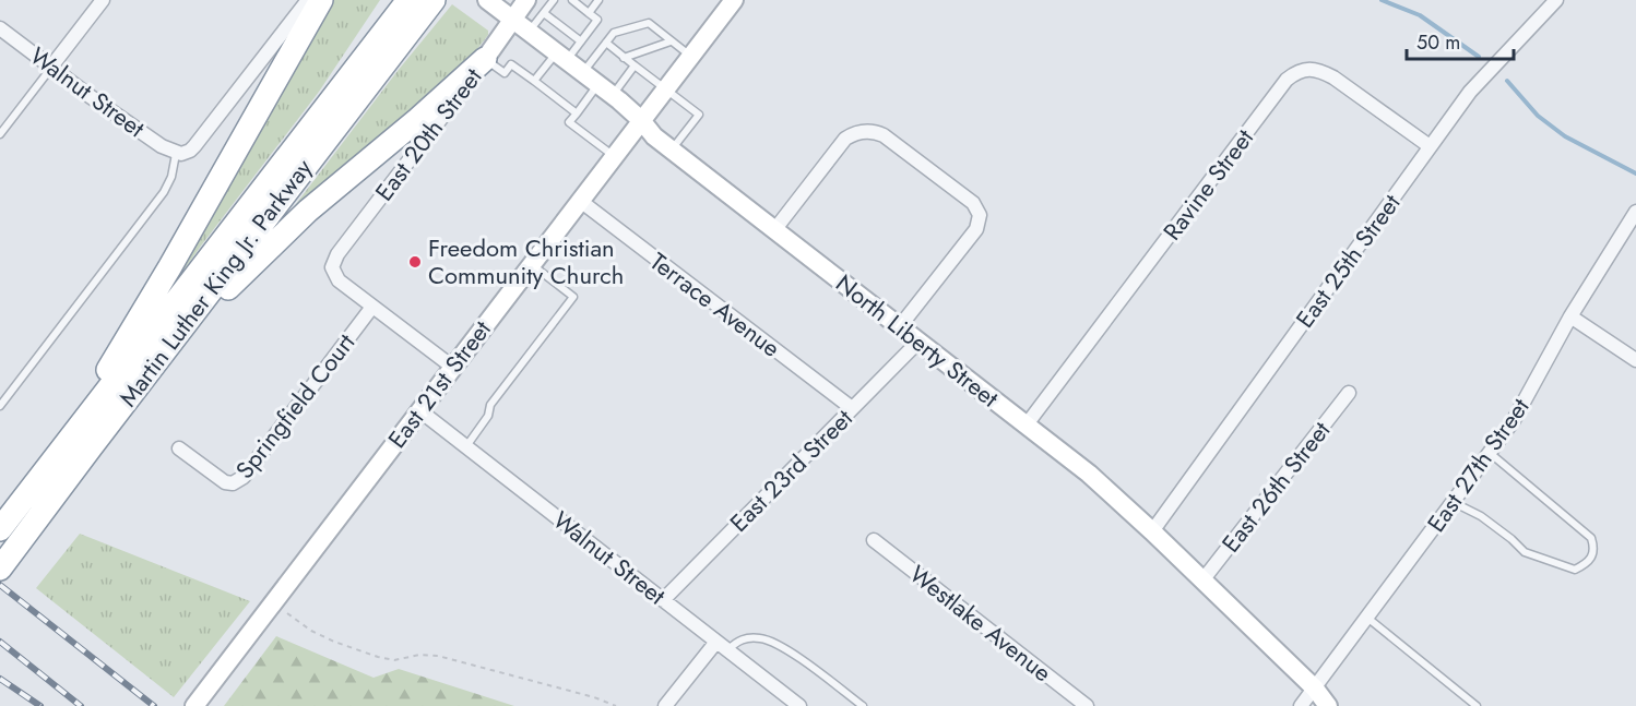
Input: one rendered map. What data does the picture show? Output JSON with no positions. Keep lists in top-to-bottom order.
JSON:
{
  "streets": {
    "highway": ["Martin Luther King Jr. Parkway"],
    "street": [
      "Walnut Street",
      "East 20th Street",
      "Ravine Street",
      "East 25th Street",
      "Terrace Avenue",
      "North Liberty Street",
      "East 21st Street",
      "Springfield Court",
      "East 27th Street",
      "East 23rd Street",
      "East 26th Street",
      "Westlake Avenue"
    ]
  },
  "crossings": [
    ["Walnut Street", "East 21st Street"],
    ["Walnut Street", "East 23rd Street"],
    ["East 20th Street", "North Liberty Street"],
    ["East 20th Street", "Springfield Court"],
    ["Ravine Street", "East 25th Street"],
    ["Ravine Street", "North Liberty Street"],
    ["East 25th Street", "North Liberty Street"],
    ["Terrace Avenue", "East 21st Street"],
    ["Terrace Avenue", "East 23rd Street"],
    ["North Liberty Street", "East 21st Street"],
    ["North Liberty Street", "East 27th Street"],
    ["North Liberty Street", "East 23rd Street"],
    ["North Liberty Street", "East 26th Street"]
  ],
  "places": ["Freedom Christian Community Church"],
  "scale_bar": "50 m"
}
